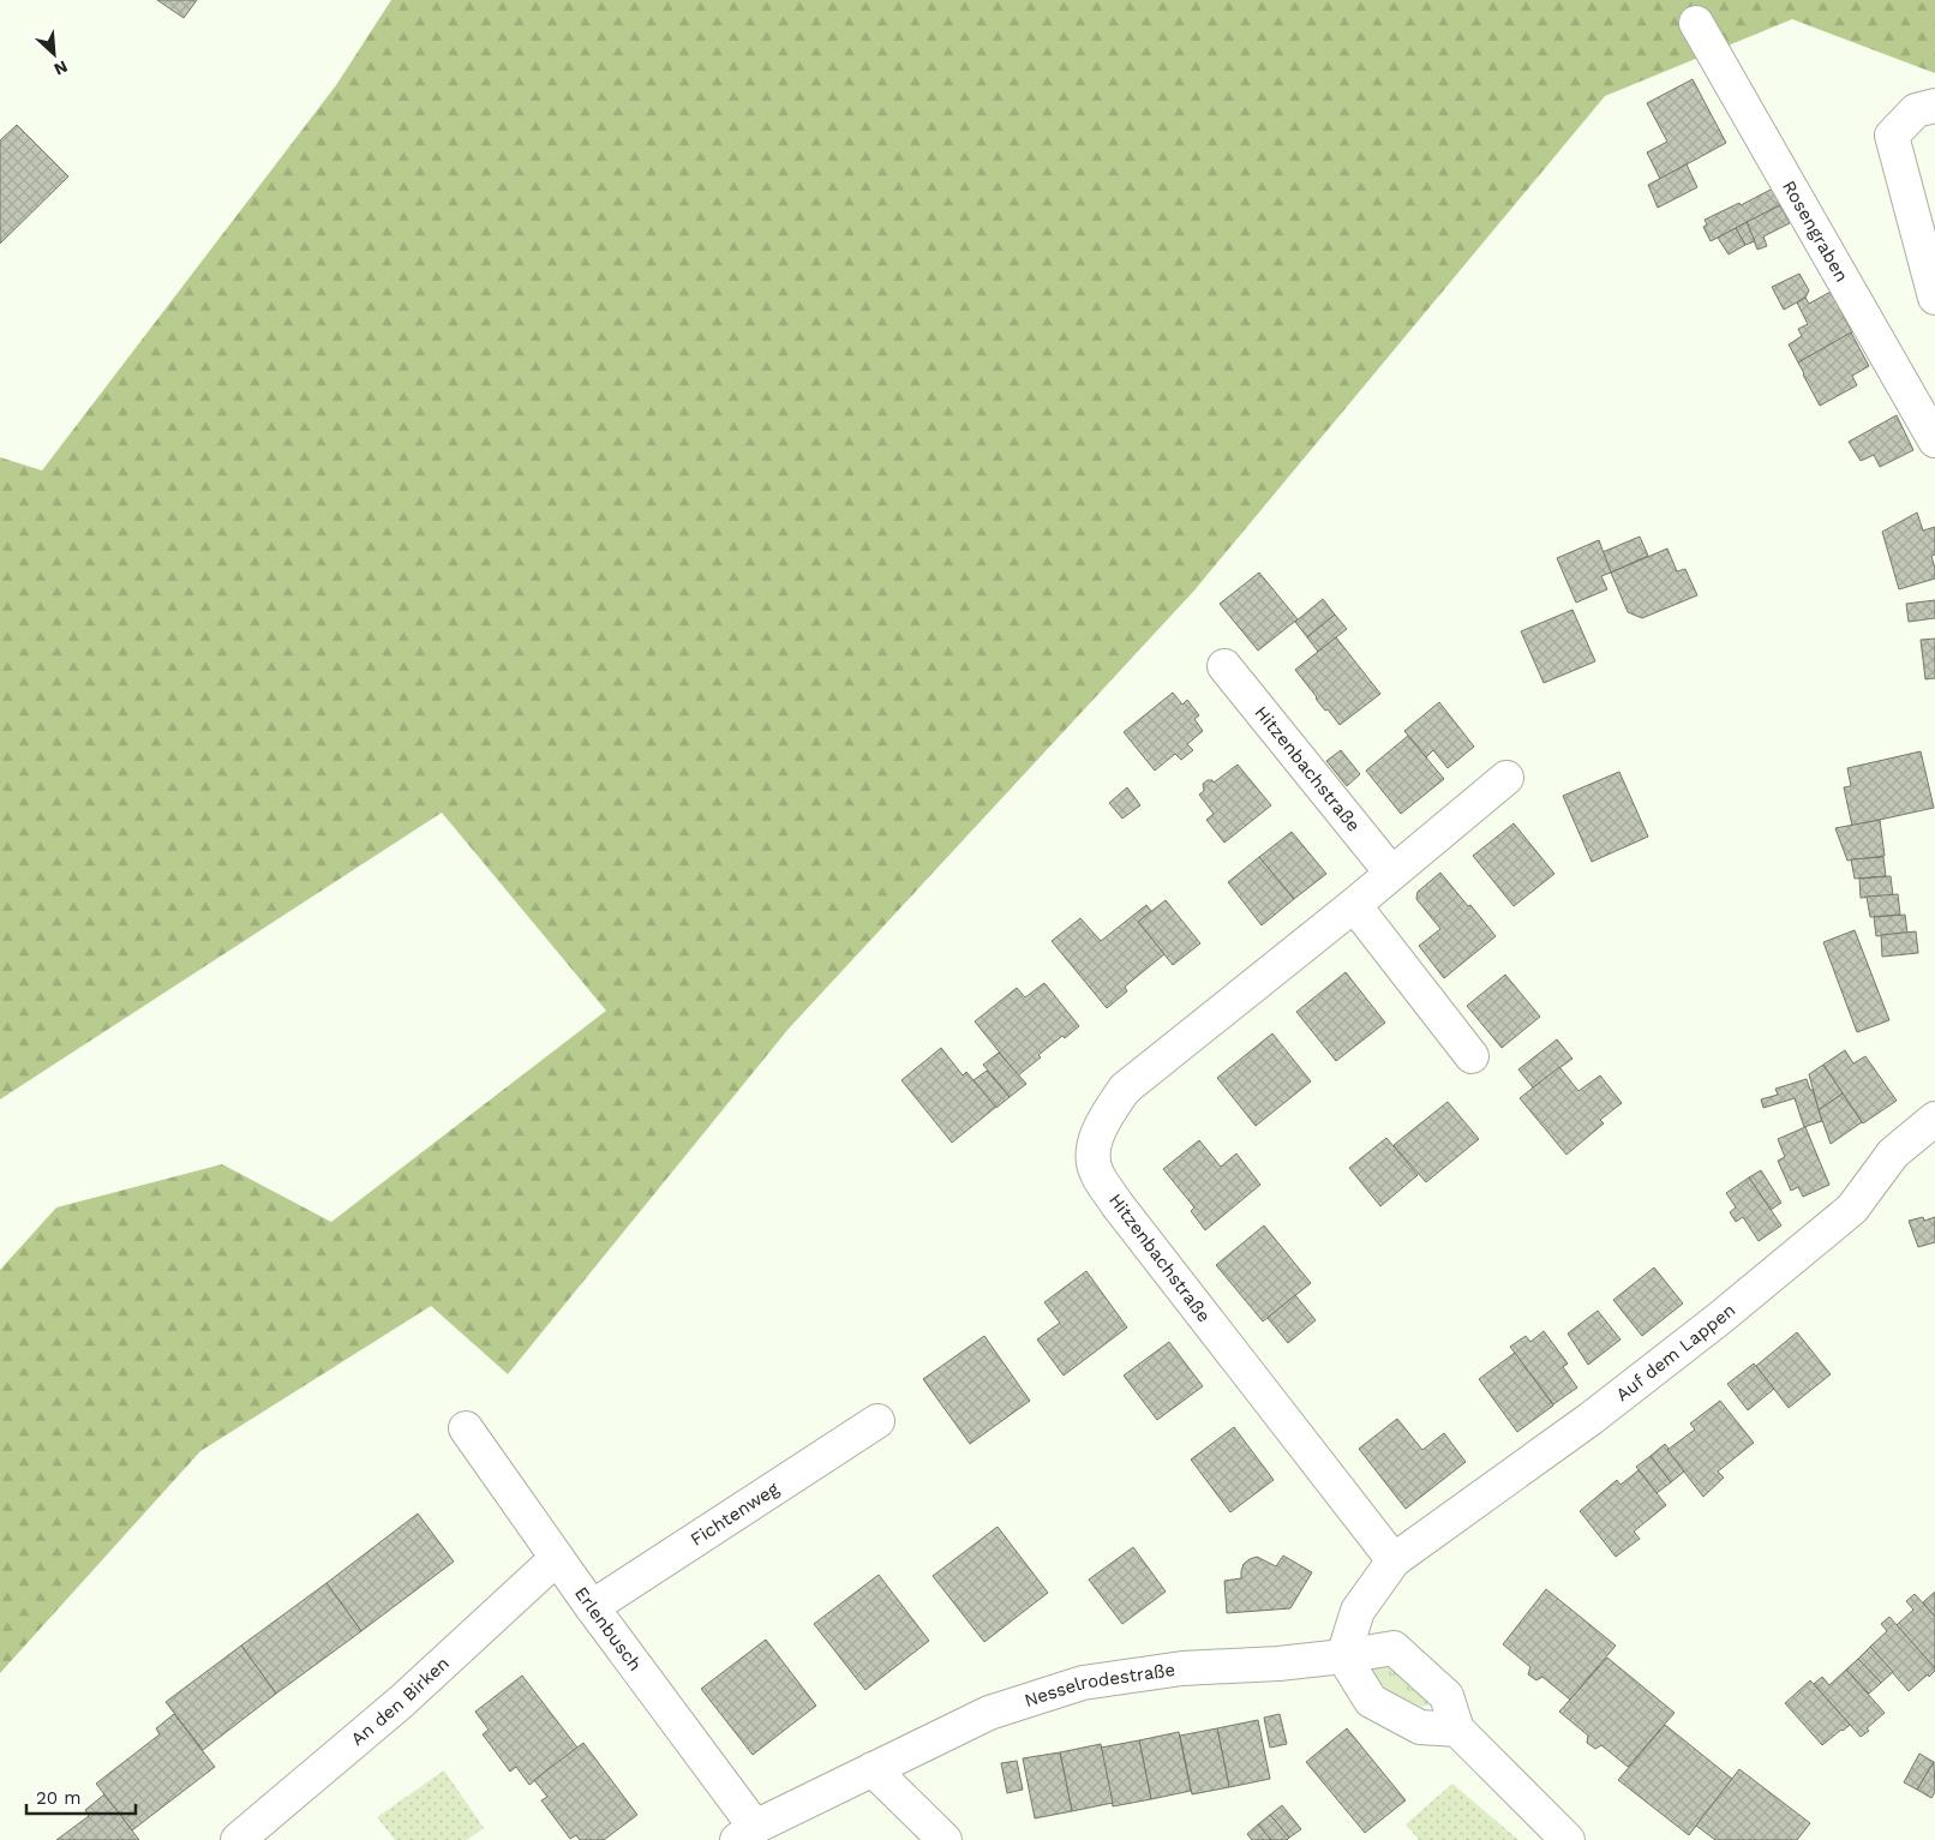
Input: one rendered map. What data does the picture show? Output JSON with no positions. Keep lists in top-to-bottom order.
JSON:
{
  "streets": {
    "street": [
      "Rosengraben",
      "Hitzenbachstraße",
      "Auf dem Lappen",
      "Fichtenweg",
      "Erlenbusch",
      "Nesselrodestraße",
      "An den Birken"
    ]
  },
  "crossings": [
    ["Hitzenbachstraße", "Auf dem Lappen"],
    ["Fichtenweg", "Erlenbusch"],
    ["Erlenbusch", "Nesselrodestraße"],
    ["Erlenbusch", "An den Birken"]
  ],
  "scale_bar": "20 m",
  "north": "bottom right"
}
